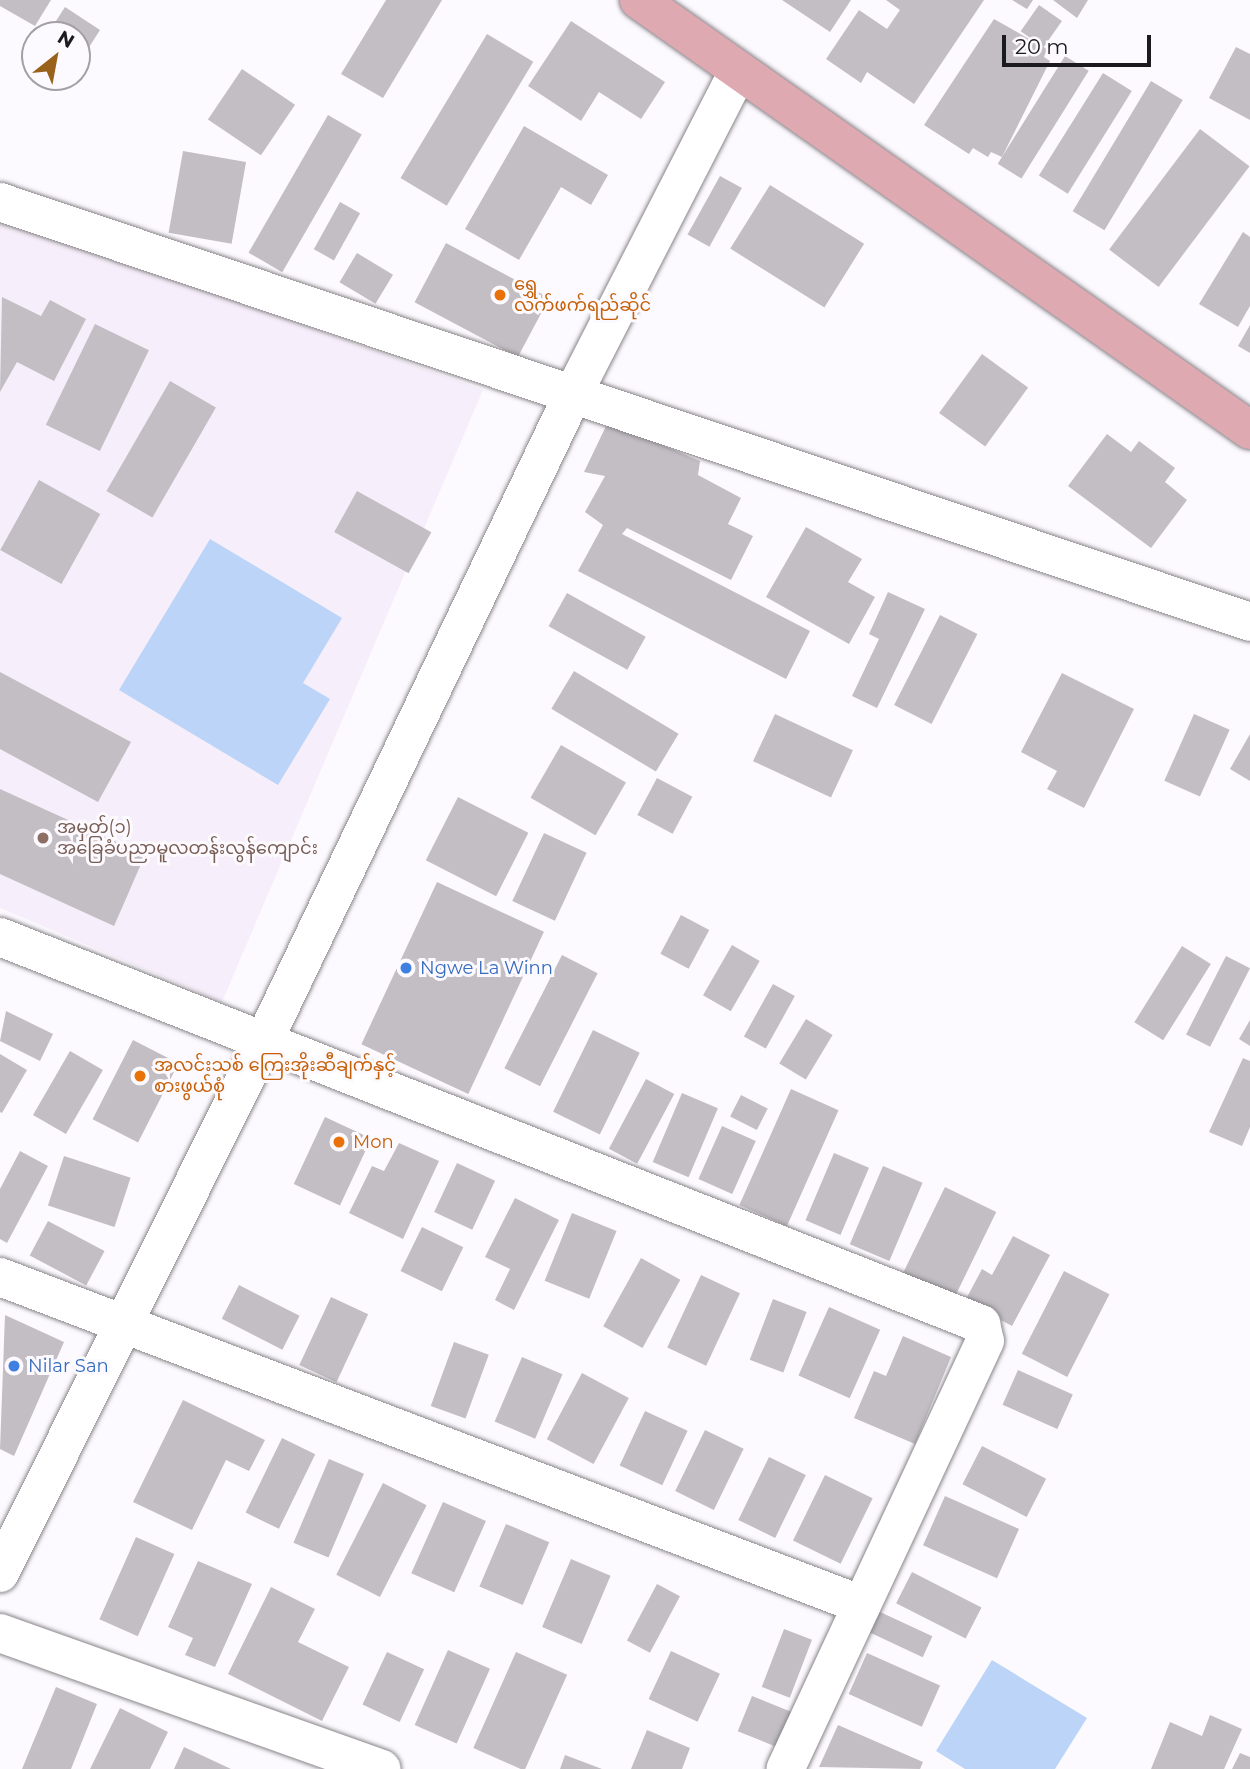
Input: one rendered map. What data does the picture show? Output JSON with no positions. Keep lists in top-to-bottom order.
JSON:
{
  "places": [
    "ရွှေ လက်ဖက်ရည်ဆိုင်",
    "အမှတ်(၁) အခြေခံပညာမူလတန်းလွန်ကျောင်း",
    "Ngwe La Winn",
    "အလင်းသစ် ကြေးအိုးဆီချက်နှင့် စားဖွယ်စုံ",
    "Mon",
    "Nilar San"
  ],
  "scale_bar": "20 m",
  "north": "top right"
}
